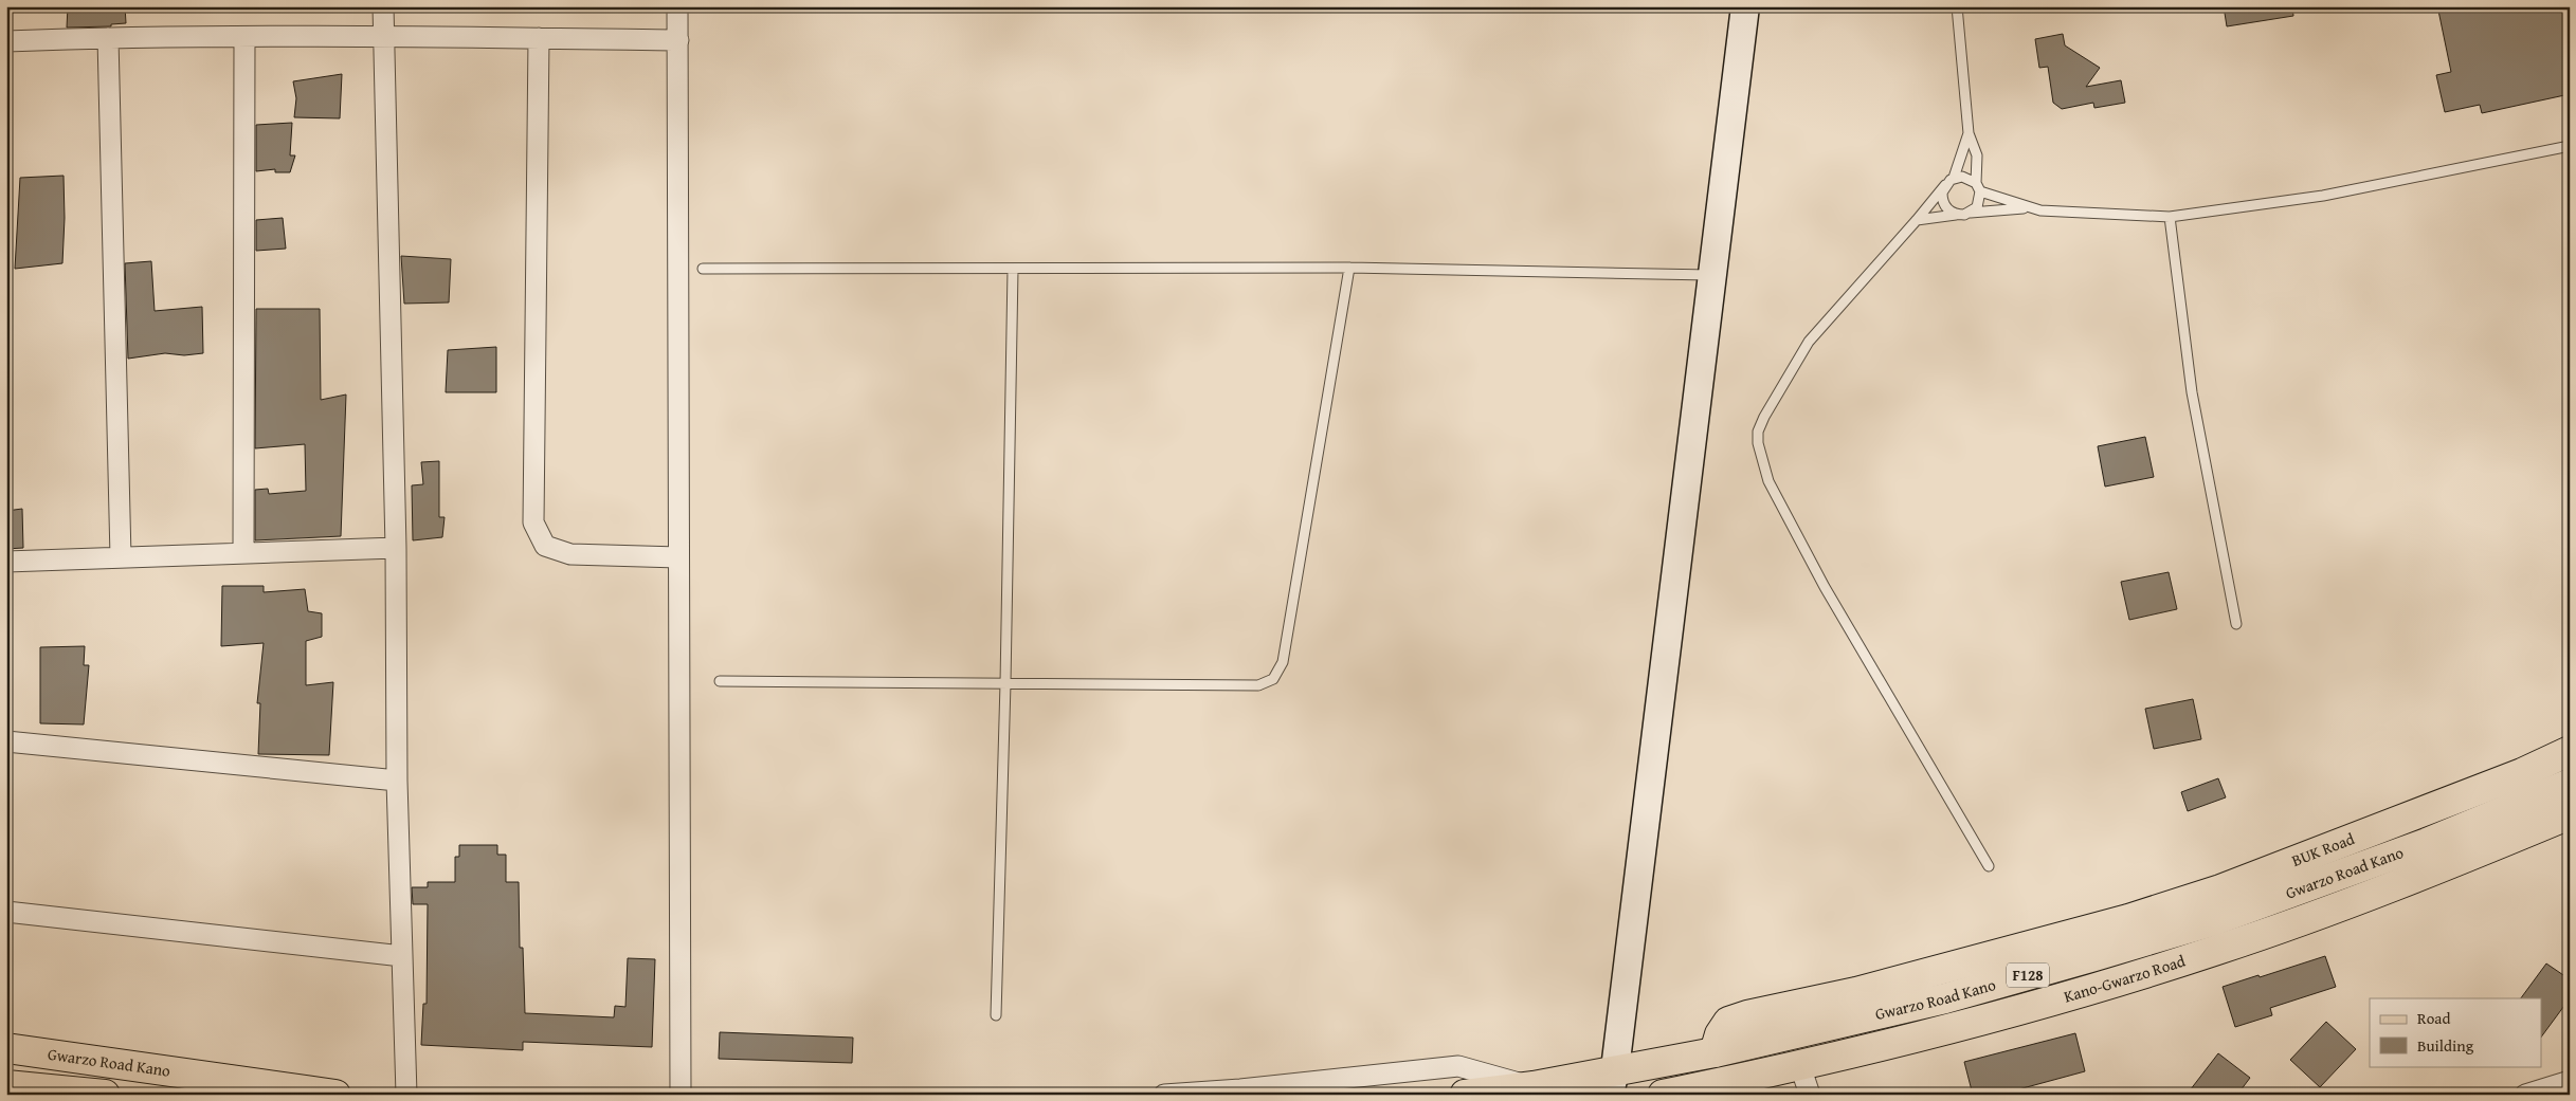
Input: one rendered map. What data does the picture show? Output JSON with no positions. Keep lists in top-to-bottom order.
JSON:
{
  "streets": {
    "main road": [
      "BUK Road",
      "Gwarzo Road Kano",
      "F128",
      "Kano-Gwarzo Road"
    ]
  },
  "crossings": [
    ["BUK Road", "Gwarzo Road Kano"]
  ],
  "legend": ["Road", "Building"]
}
